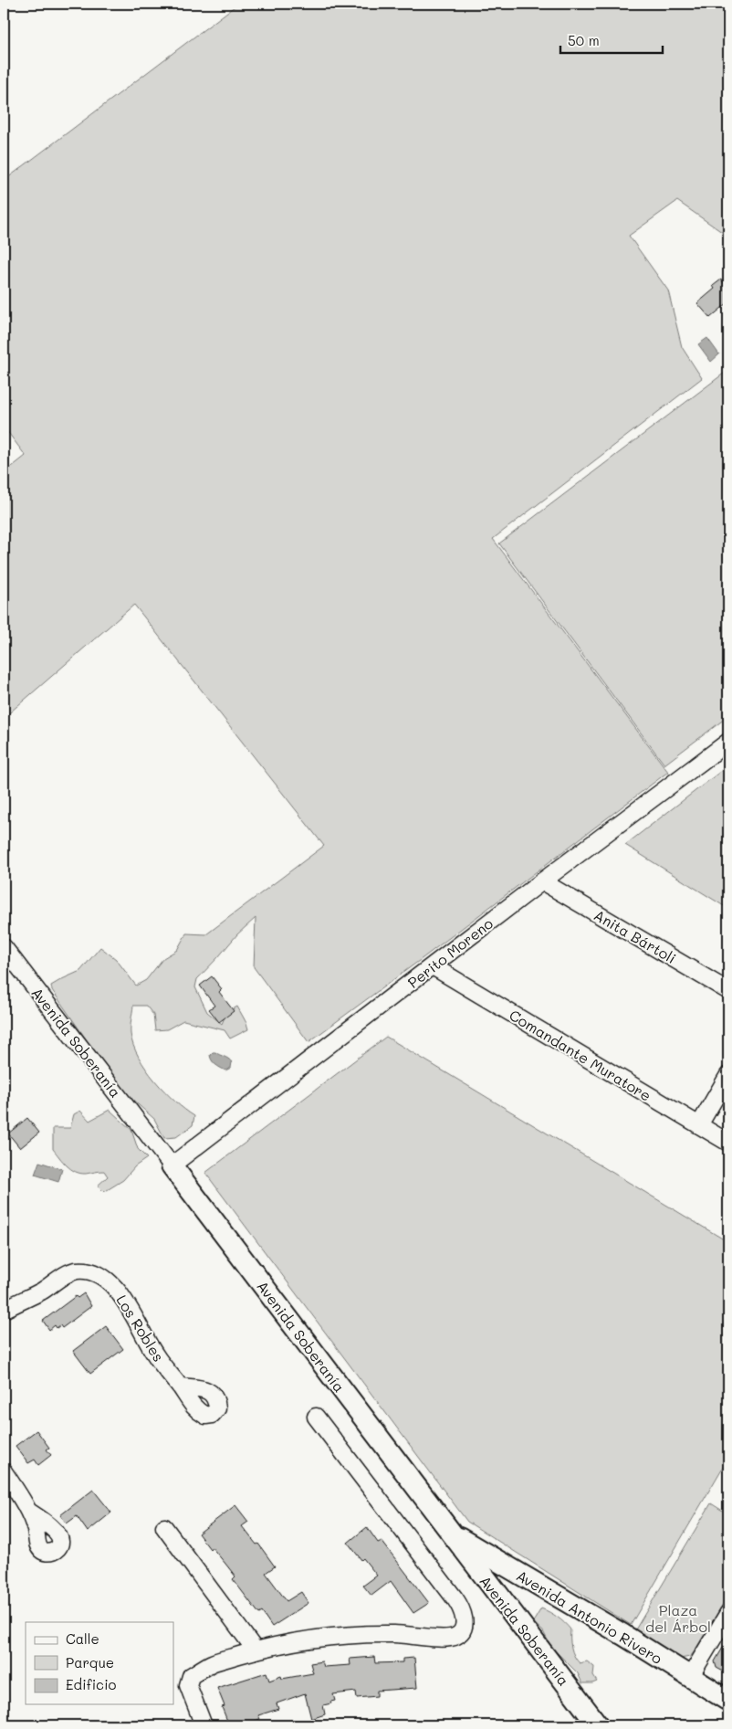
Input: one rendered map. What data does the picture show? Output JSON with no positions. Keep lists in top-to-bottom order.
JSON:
{
  "streets": {
    "street": [
      "Anita Bártoli",
      "Perito Moreno",
      "Avenida Soberanía",
      "Comandante Muratore",
      "Los Robles",
      "Avenida Antonio Rivero"
    ]
  },
  "crossings": [
    ["Anita Bártoli", "Perito Moreno"],
    ["Perito Moreno", "Avenida Soberanía"],
    ["Perito Moreno", "Comandante Muratore"],
    ["Avenida Soberanía", "Avenida Antonio Rivero"]
  ],
  "parks": ["Plaza del Árbol"],
  "legend": ["Calle", "Parque", "Edificio"],
  "scale_bar": "50 m"
}
